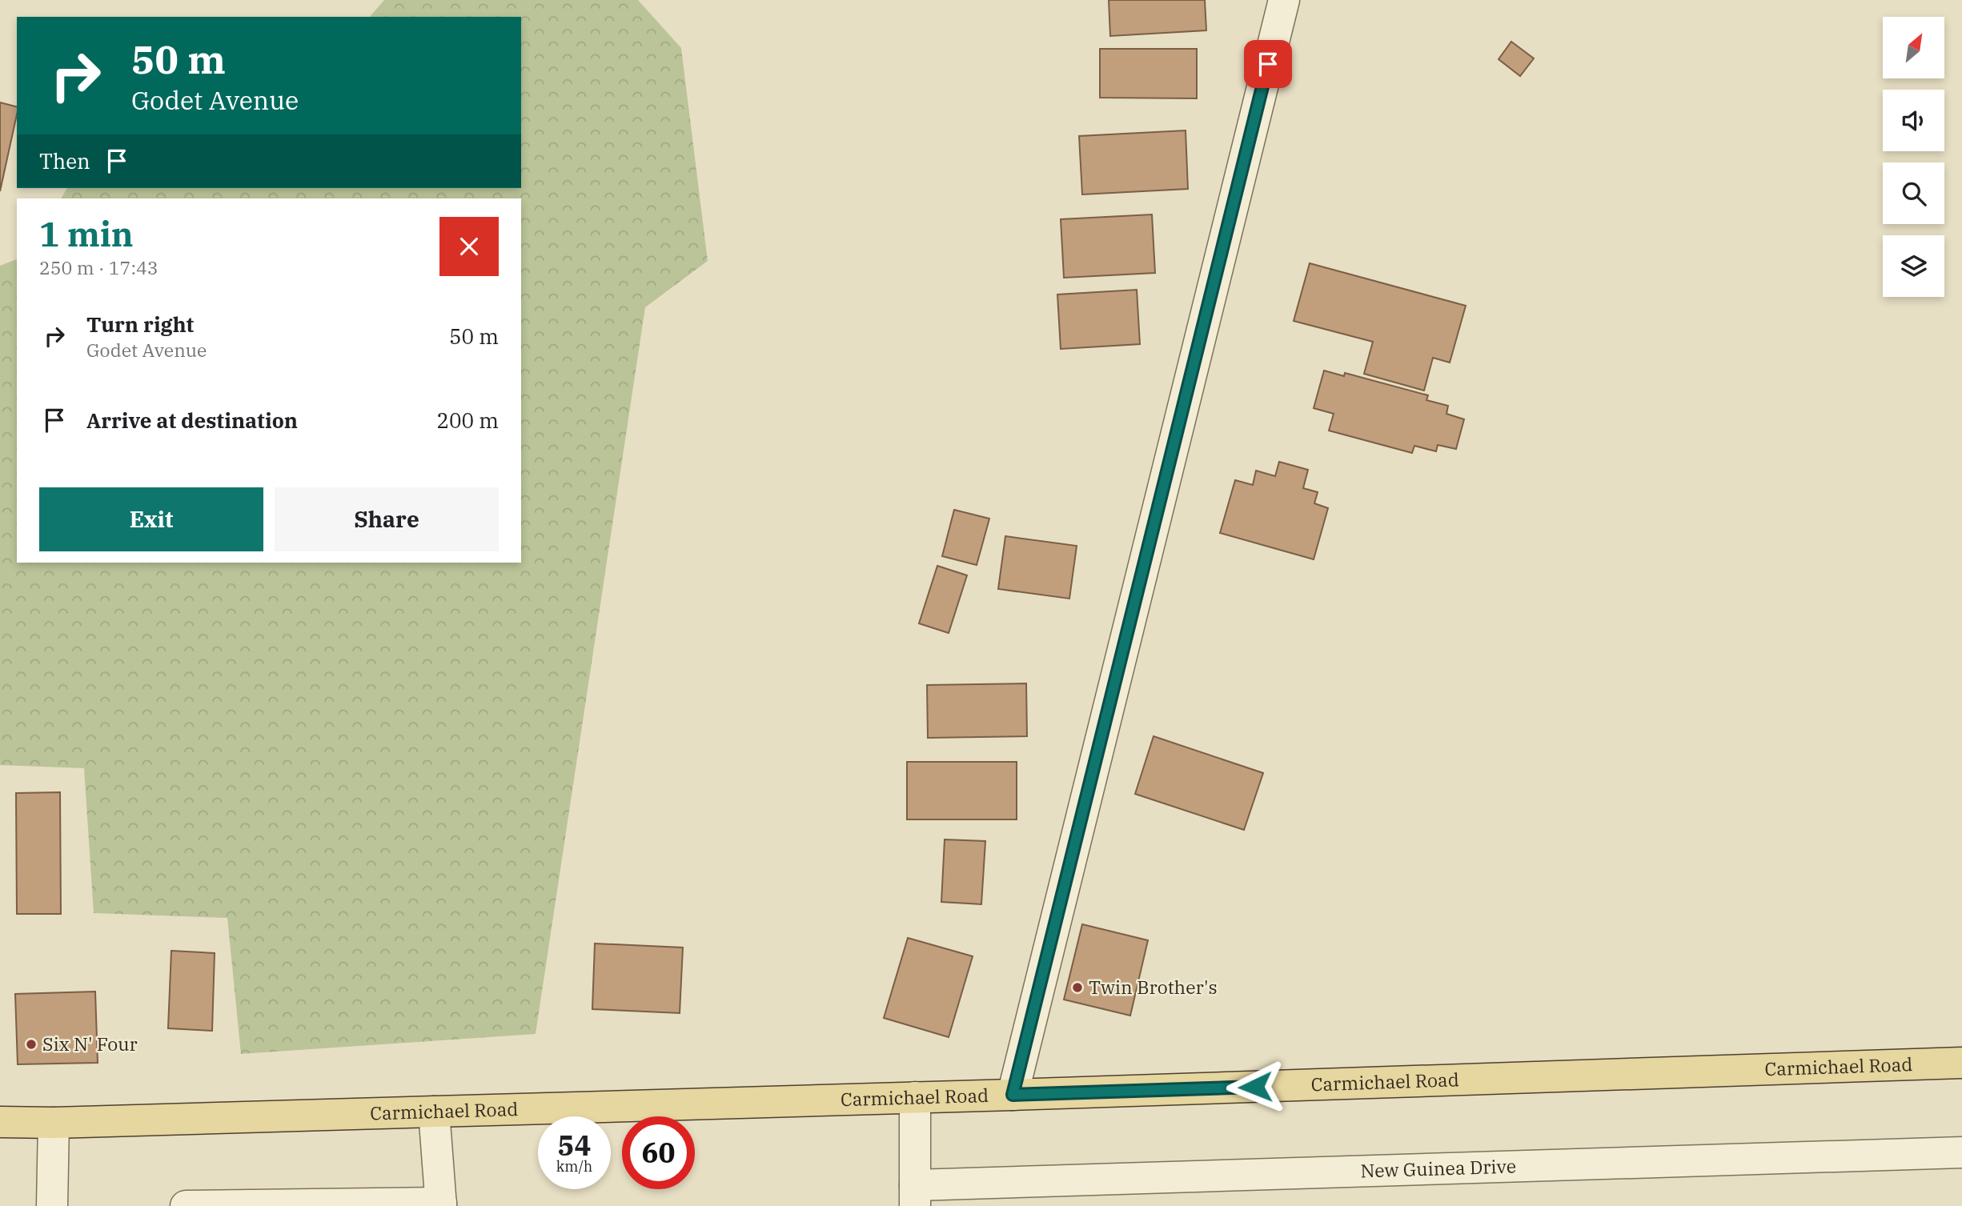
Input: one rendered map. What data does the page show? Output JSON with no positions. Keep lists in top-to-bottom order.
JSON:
{
  "streets": {
    "main road": ["Carmichael Road"],
    "street": ["New Guinea Drive"]
  },
  "places": ["Twin Brother's", "Six N' Four"],
  "north": "top right",
  "page": {
    "turn": ["50 m", "Godet Avenue"],
    "then": "Then",
    "heading": ["1 min", "250 m · 17:43"],
    "list": [
      {
        "name": "Turn right",
        "note": "Godet Avenue",
        "value": "50 m"
      },
      {
        "name": "Arrive at destination",
        "value": "200 m"
      }
    ],
    "buttons": ["Exit", "Share"],
    "speed": "54 km/h",
    "limit": "60"
  }
}
